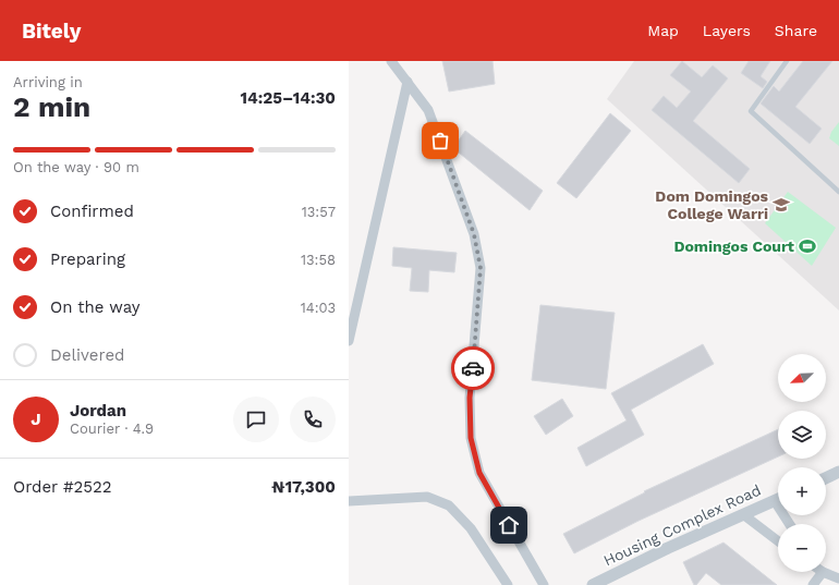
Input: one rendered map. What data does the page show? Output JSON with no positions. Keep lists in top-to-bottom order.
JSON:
{
  "streets": {
    "street": ["Housing Complex Road"]
  },
  "places": {
    "school or university": ["Dom Domingos College Warri"],
    "sports": ["Domingos Court"]
  },
  "north": "bottom left",
  "page": {
    "header": "Bitely",
    "nav": ["Map", "Layers", "Share"],
    "heading": ["2 min", "Arriving in", "14:25–14:30"],
    "panel": [
      "Jordan",
      "Courier · 4.9",
      "Order #2522",
      "₦17,300"
    ],
    "bar": "On the way · 90 m",
    "list": [
      ["Confirmed", "13:57"],
      ["Preparing", "13:58"],
      ["On the way", "14:03"],
      "Delivered"
    ],
    "map_buttons": ["+", "−"],
    "round": "J"
  }
}
